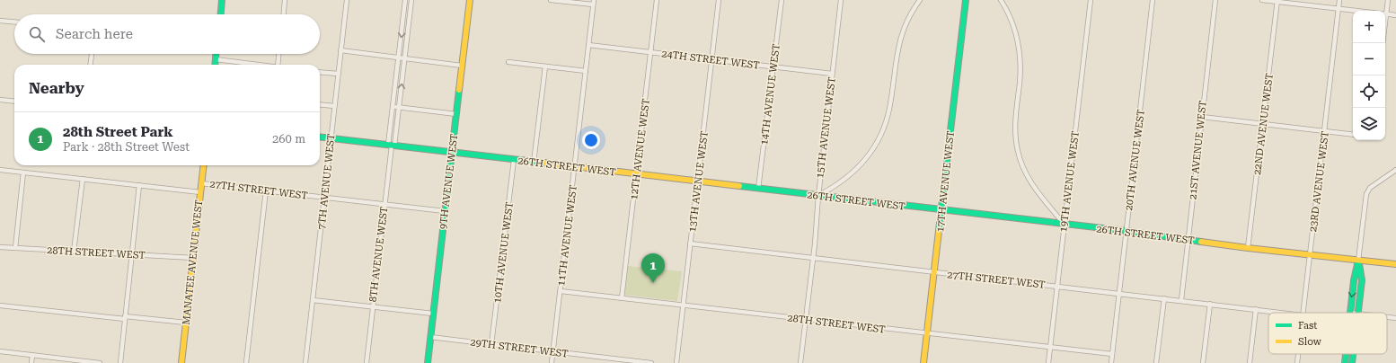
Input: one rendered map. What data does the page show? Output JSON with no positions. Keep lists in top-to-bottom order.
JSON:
{
  "streets": {
    "street": [
      "24TH STREET WEST",
      "14TH AVENUE WEST",
      "22ND AVENUE WEST",
      "15TH AVENUE WEST",
      "12TH AVENUE WEST",
      "21ST AVENUE WEST",
      "20TH AVENUE WEST",
      "26TH STREET WEST",
      "7TH AVENUE WEST",
      "9TH AVENUE WEST",
      "13TH AVENUE WEST",
      "17TH AVENUE WEST",
      "19TH AVENUE WEST",
      "23RD AVENUE WEST",
      "27TH STREET WEST",
      "11TH AVENUE WEST",
      "28TH STREET WEST",
      "10TH AVENUE WEST",
      "8TH AVENUE WEST",
      "MANATEE AVENUE WEST",
      "29TH STREET WEST"
    ]
  },
  "crossings": [
    ["24TH STREET WEST", "14TH AVENUE WEST"],
    ["24TH STREET WEST", "15TH AVENUE WEST"],
    ["24TH STREET WEST", "12TH AVENUE WEST"],
    ["24TH STREET WEST", "13TH AVENUE WEST"],
    ["24TH STREET WEST", "11TH AVENUE WEST"],
    ["14TH AVENUE WEST", "26TH STREET WEST"],
    ["22ND AVENUE WEST", "26TH STREET WEST"],
    ["15TH AVENUE WEST", "26TH STREET WEST"],
    ["15TH AVENUE WEST", "27TH STREET WEST"],
    ["15TH AVENUE WEST", "28TH STREET WEST"],
    ["12TH AVENUE WEST", "26TH STREET WEST"],
    ["12TH AVENUE WEST", "28TH STREET WEST"],
    ["21ST AVENUE WEST", "26TH STREET WEST"],
    ["21ST AVENUE WEST", "27TH STREET WEST"],
    ["20TH AVENUE WEST", "26TH STREET WEST"],
    ["20TH AVENUE WEST", "27TH STREET WEST"],
    ["20TH AVENUE WEST", "28TH STREET WEST"],
    ["26TH STREET WEST", "7TH AVENUE WEST"],
    ["26TH STREET WEST", "9TH AVENUE WEST"],
    ["26TH STREET WEST", "13TH AVENUE WEST"],
    ["26TH STREET WEST", "17TH AVENUE WEST"],
    ["26TH STREET WEST", "19TH AVENUE WEST"],
    ["26TH STREET WEST", "23RD AVENUE WEST"],
    ["26TH STREET WEST", "11TH AVENUE WEST"],
    ["26TH STREET WEST", "10TH AVENUE WEST"],
    ["26TH STREET WEST", "8TH AVENUE WEST"],
    ["7TH AVENUE WEST", "27TH STREET WEST"],
    ["9TH AVENUE WEST", "27TH STREET WEST"],
    ["9TH AVENUE WEST", "29TH STREET WEST"],
    ["13TH AVENUE WEST", "27TH STREET WEST"],
    ["13TH AVENUE WEST", "28TH STREET WEST"],
    ["17TH AVENUE WEST", "27TH STREET WEST"],
    ["17TH AVENUE WEST", "28TH STREET WEST"],
    ["19TH AVENUE WEST", "27TH STREET WEST"],
    ["19TH AVENUE WEST", "28TH STREET WEST"],
    ["27TH STREET WEST", "8TH AVENUE WEST"],
    ["27TH STREET WEST", "MANATEE AVENUE WEST"],
    ["11TH AVENUE WEST", "28TH STREET WEST"],
    ["11TH AVENUE WEST", "29TH STREET WEST"],
    ["28TH STREET WEST", "MANATEE AVENUE WEST"],
    ["10TH AVENUE WEST", "29TH STREET WEST"]
  ],
  "legend": ["Fast", "Slow"],
  "page": {
    "map_buttons": ["+", "−"],
    "search": "Search here",
    "heading": "Nearby",
    "list": [
      {
        "mark": "1",
        "name": "28th Street Park",
        "note": "Park · 28th Street West",
        "value": "260 m"
      }
    ],
    "pins": "1"
  }
}
